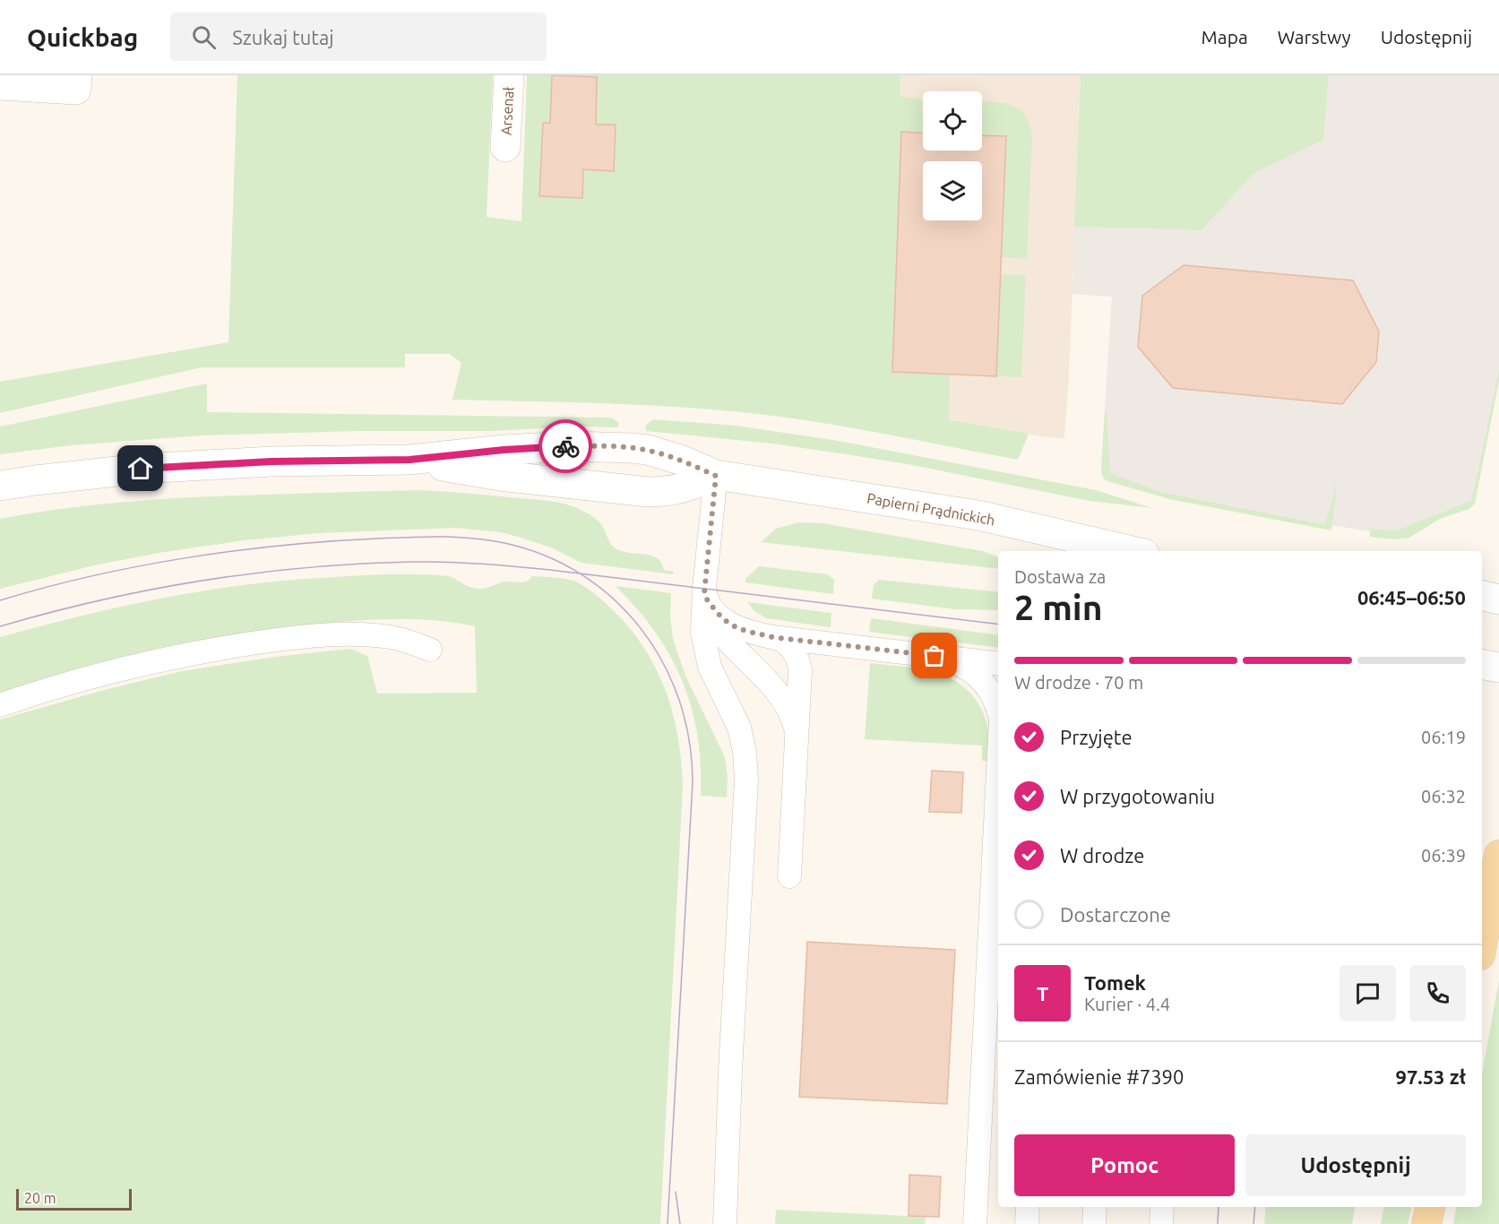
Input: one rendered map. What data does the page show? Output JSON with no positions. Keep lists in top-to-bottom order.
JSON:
{
  "streets": {
    "street": ["Arsenał", "Papierni Prądnickich"]
  },
  "scale_bar": "20 m",
  "page": {
    "header": "Quickbag",
    "search": "Szukaj tutaj",
    "nav": ["Mapa", "Warstwy", "Udostępnij"],
    "heading": ["2 min", "Dostawa za", "06:45–06:50"],
    "panel": [
      "Tomek",
      "Kurier · 4.4",
      "Zamówienie #7390",
      "97.53 zł"
    ],
    "bar": "W drodze · 70 m",
    "list": [
      ["Przyjęte", "06:19"],
      ["W przygotowaniu", "06:32"],
      ["W drodze", "06:39"],
      "Dostarczone"
    ],
    "round": "T",
    "buttons": ["Pomoc", "Udostępnij"],
    "scale": "20 m"
  }
}
